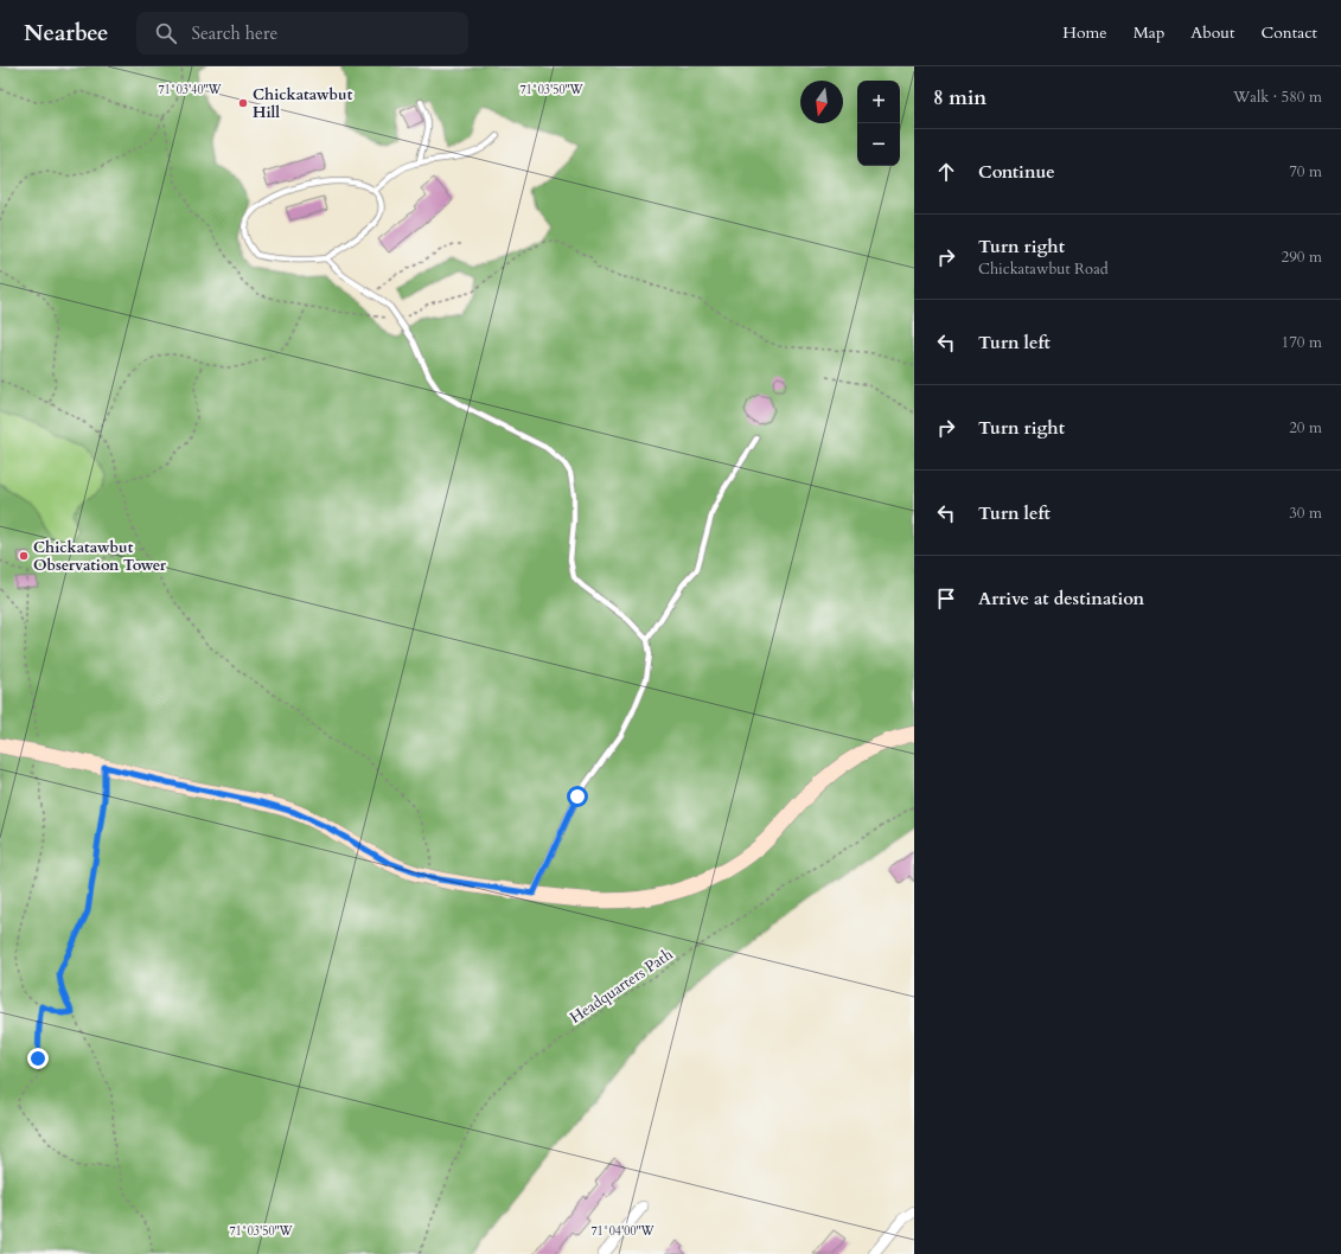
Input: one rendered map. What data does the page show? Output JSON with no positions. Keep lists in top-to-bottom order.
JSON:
{
  "streets": {
    "path": ["Headquarters Path"]
  },
  "places": ["Chickatawbut Hill", "Chickatawbut Observation Tower"],
  "north": "bottom",
  "page": {
    "header": "Nearbee",
    "search": "Search here",
    "nav": [
      "Home",
      "Map",
      "About",
      "Contact"
    ],
    "heading": ["8 min", "Walk · 580 m"],
    "map_buttons": ["+", "−"],
    "list": [
      ["Continue", "70 m"],
      ["Turn right", "Chickatawbut Road", "290 m"],
      ["Turn left", "170 m"],
      ["Turn right", "20 m"],
      ["Turn left", "30 m"],
      "Arrive at destination"
    ]
  },
  "coordinates": ["71°03'40\"W", "71°03'50\"W", "71°04'00\"W"]
}
